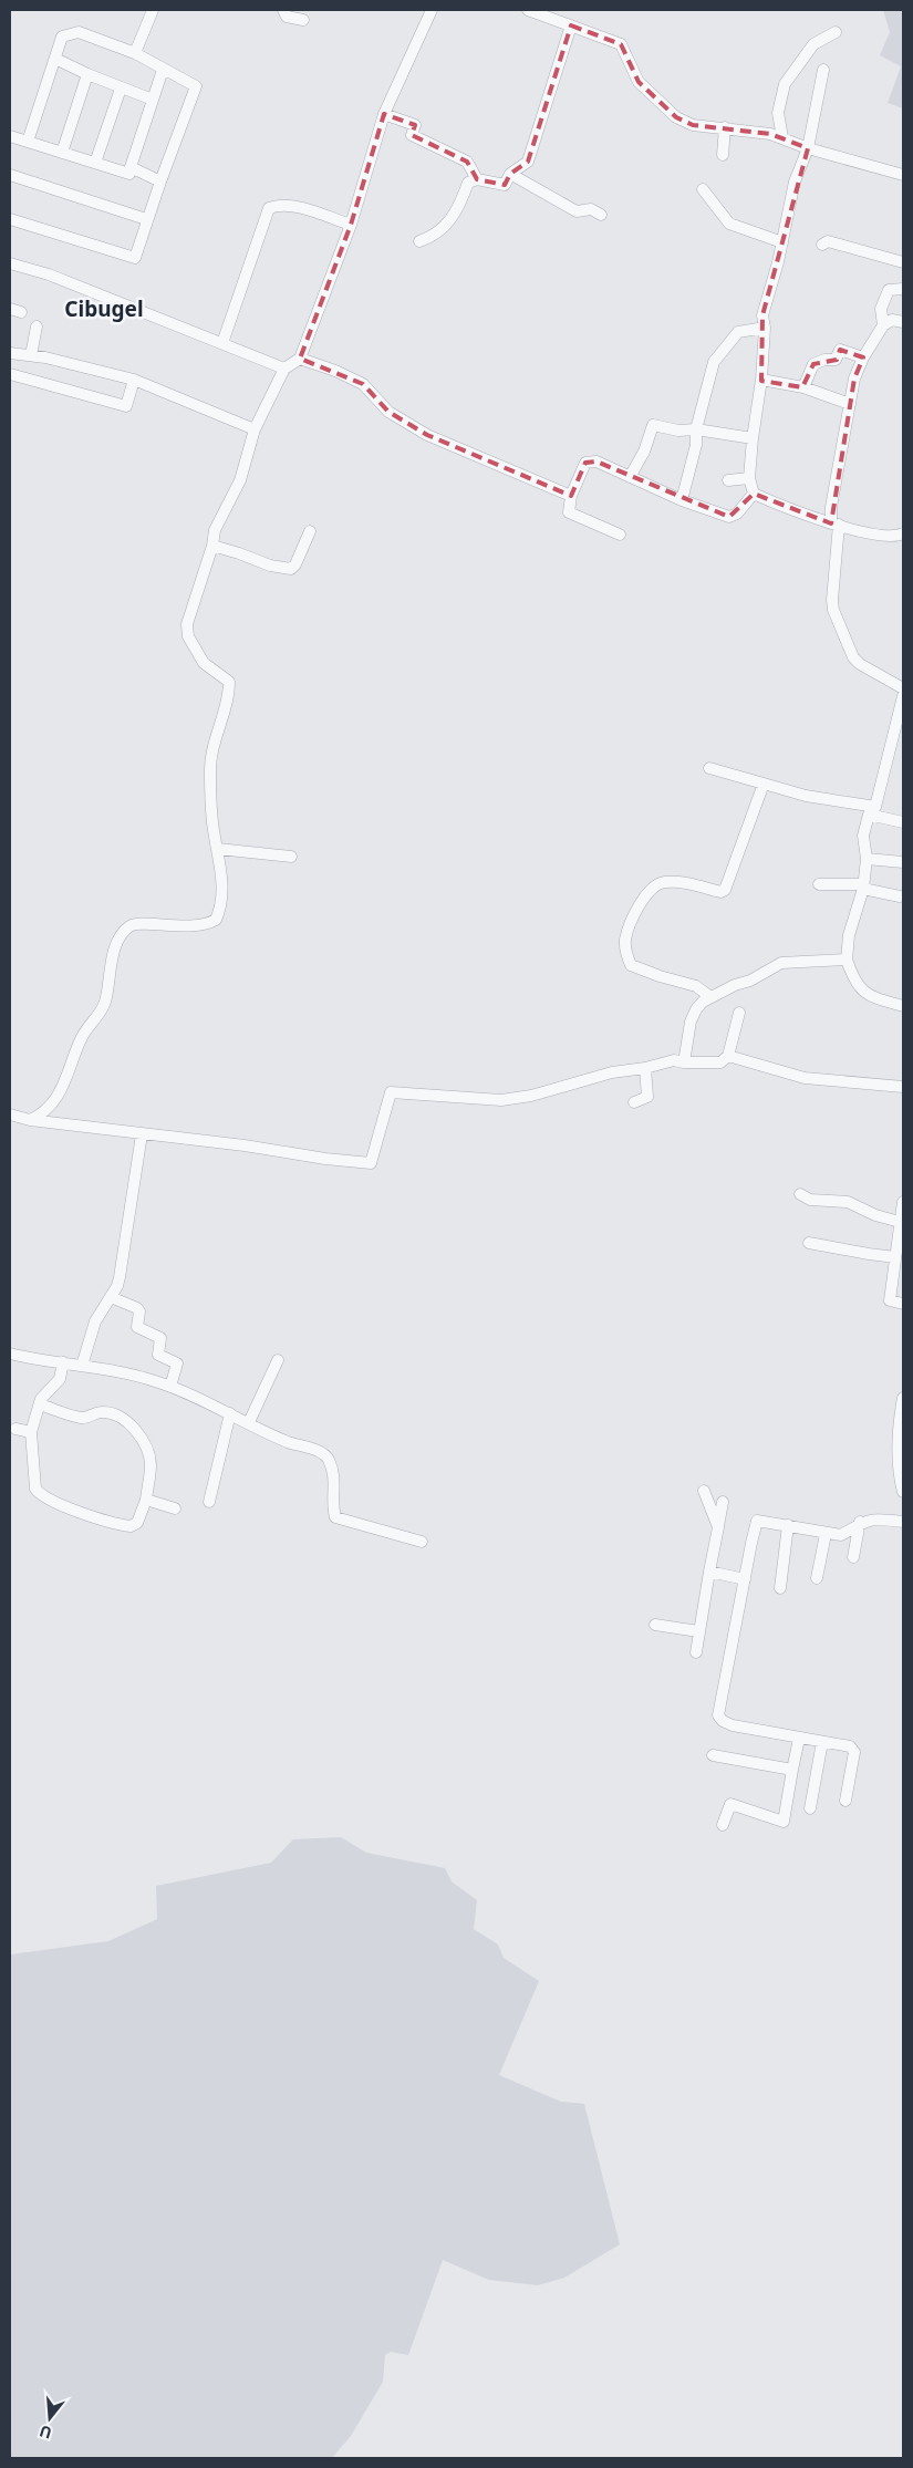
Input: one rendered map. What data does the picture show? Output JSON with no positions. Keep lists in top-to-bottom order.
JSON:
{
  "districts": ["Cibugel"],
  "north": "bottom"
}
